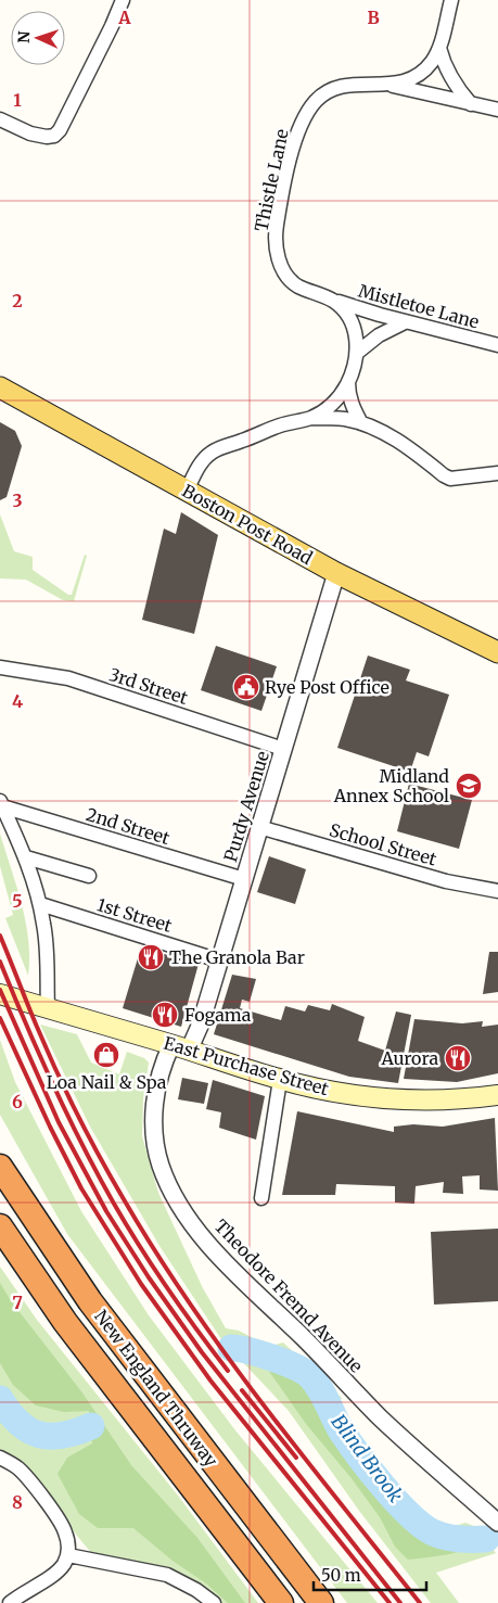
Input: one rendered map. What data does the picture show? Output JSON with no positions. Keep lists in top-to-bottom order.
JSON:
{
  "streets": {
    "highway": ["New England Thruway"],
    "main road": ["Boston Post Road", "East Purchase Street"],
    "street": [
      "Thistle Lane",
      "Mistletoe Lane",
      "3rd Street",
      "Purdy Avenue",
      "2nd Street",
      "School Street",
      "1st Street",
      "Theodore Fremd Avenue"
    ]
  },
  "crossings": [
    ["Thistle Lane", "Mistletoe Lane"],
    ["Thistle Lane", "Boston Post Road"],
    ["Boston Post Road", "Purdy Avenue"],
    ["3rd Street", "Purdy Avenue"],
    ["Purdy Avenue", "2nd Street"],
    ["Purdy Avenue", "School Street"],
    ["Purdy Avenue", "1st Street"],
    ["Purdy Avenue", "East Purchase Street"],
    ["Purdy Avenue", "Theodore Fremd Avenue"],
    ["East Purchase Street", "Theodore Fremd Avenue"]
  ],
  "water": ["Blind Brook"],
  "places": {
    "public building": ["Rye Post Office"],
    "school or university": ["Midland Annex School"],
    "restaurant": ["The Granola Bar", "Fogama", "Aurora"],
    "shop": ["Loa Nail & Spa"]
  },
  "scale_bar": "50 m",
  "north": "left",
  "grid": {
    "columns": ["A", "B"],
    "rows": [
      "1",
      "2",
      "3",
      "4",
      "5",
      "6",
      "7",
      "8"
    ]
  }
}
